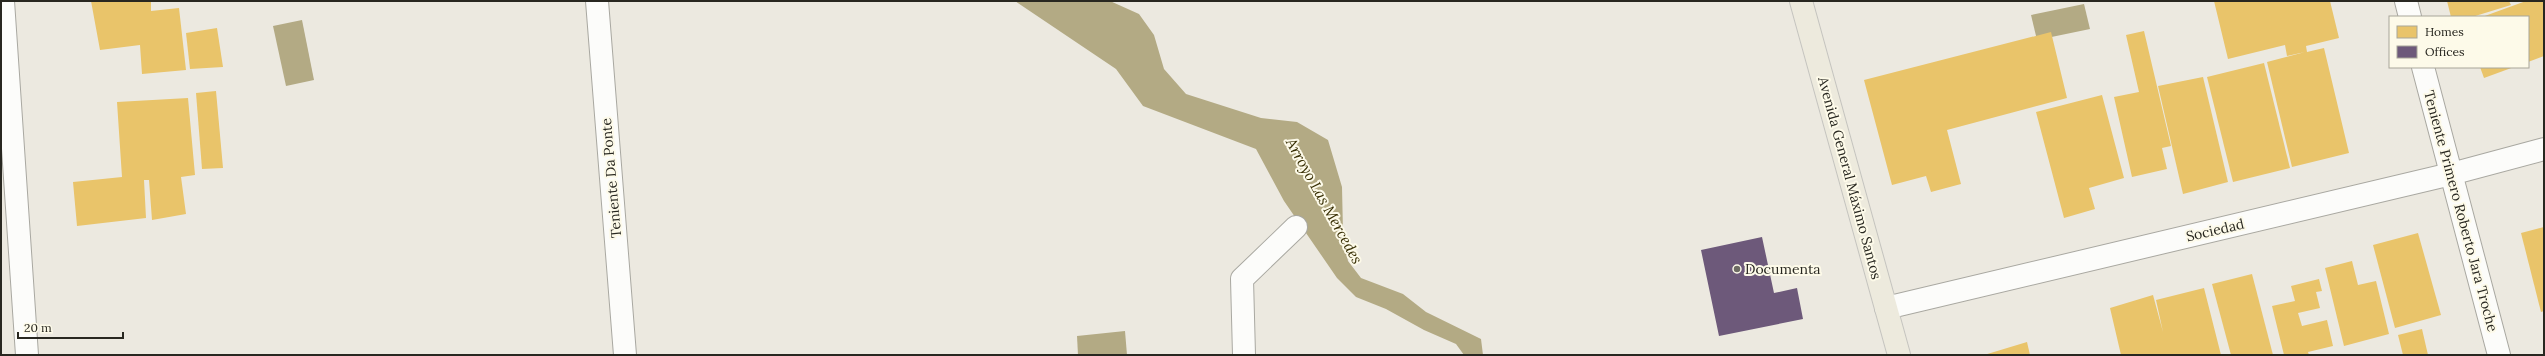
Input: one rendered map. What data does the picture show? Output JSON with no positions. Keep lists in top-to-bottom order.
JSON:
{
  "streets": {
    "main road": ["Avenida General Máximo Santos"],
    "street": ["Teniente Da Ponte", "Teniente Primero Roberto Jara Troche", "Sociedad"]
  },
  "crossings": [
    ["Avenida General Máximo Santos", "Sociedad"],
    ["Teniente Primero Roberto Jara Troche", "Sociedad"]
  ],
  "water": ["Arroyo Las Mercedes"],
  "places": ["Documenta"],
  "legend": ["Homes", "Offices"],
  "scale_bar": "20 m"
}
